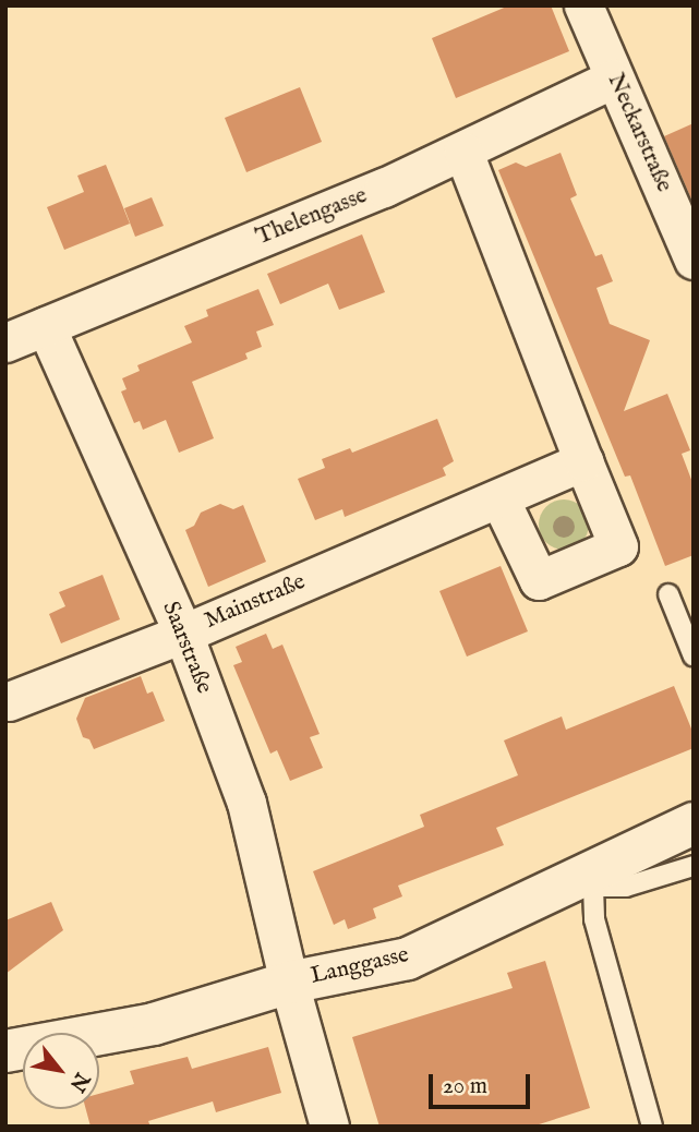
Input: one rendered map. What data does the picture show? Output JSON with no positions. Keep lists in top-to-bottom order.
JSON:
{
  "streets": {
    "street": [
      "Neckarstraße",
      "Thelengasse",
      "Mainstraße",
      "Saarstraße",
      "Langgasse"
    ]
  },
  "crossings": [
    ["Neckarstraße", "Thelengasse"],
    ["Thelengasse", "Saarstraße"],
    ["Mainstraße", "Saarstraße"],
    ["Saarstraße", "Langgasse"]
  ],
  "scale_bar": "20 m",
  "north": "bottom right"
}
